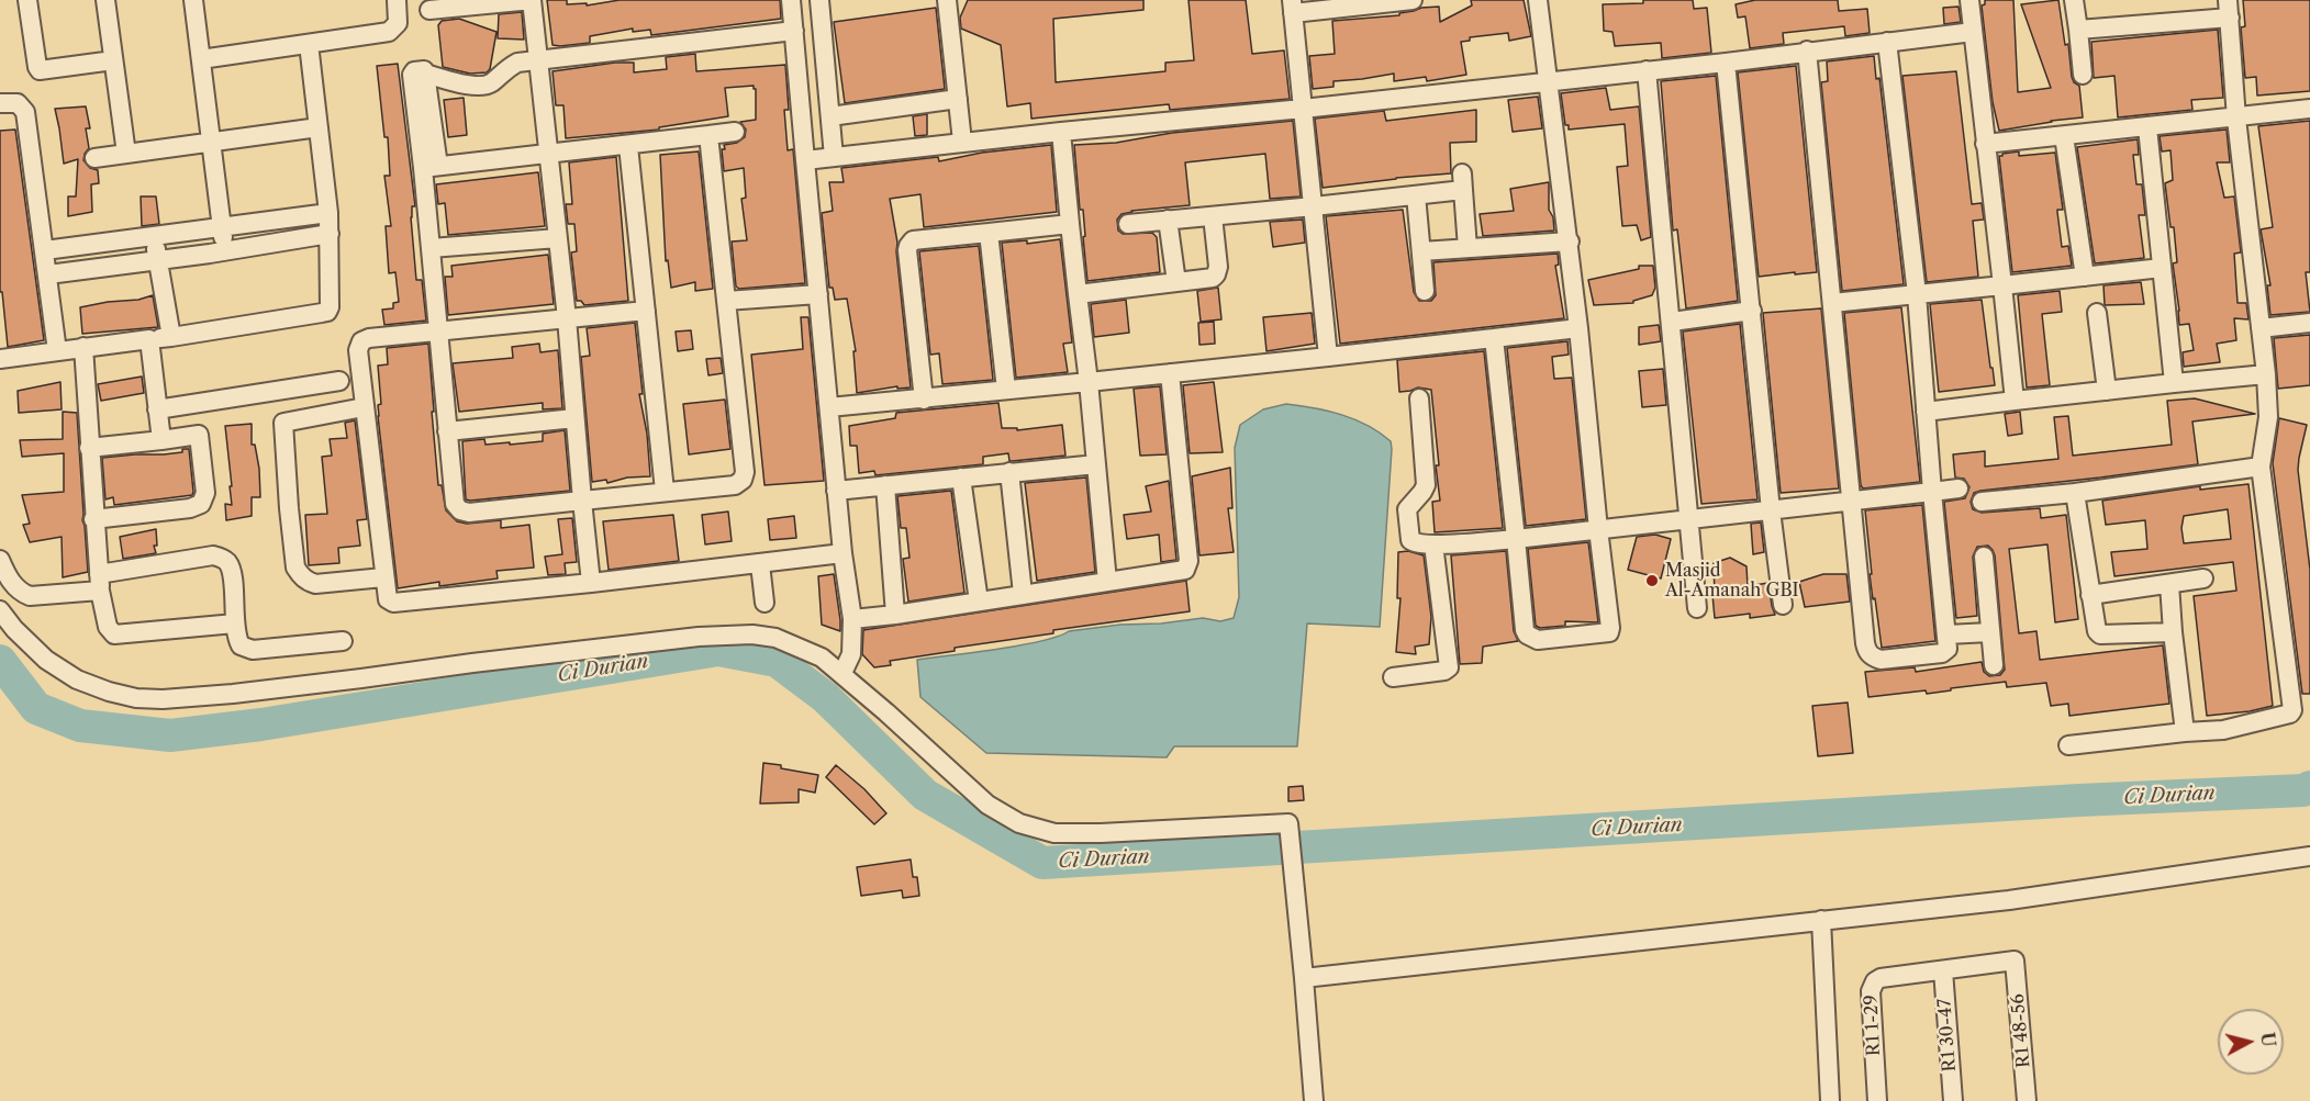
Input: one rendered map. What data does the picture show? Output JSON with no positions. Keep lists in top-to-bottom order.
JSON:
{
  "streets": {
    "street": ["R1 1-29", "R1 48-56", "R1 30-47"]
  },
  "crossings": [
    ["R1 1-29", "R1 48-56"],
    ["R1 1-29", "R1 30-47"],
    ["R1 48-56", "R1 30-47"]
  ],
  "water": ["Ci Durian"],
  "places": ["Masjid Al-Amanah GBI"],
  "north": "right"
}
